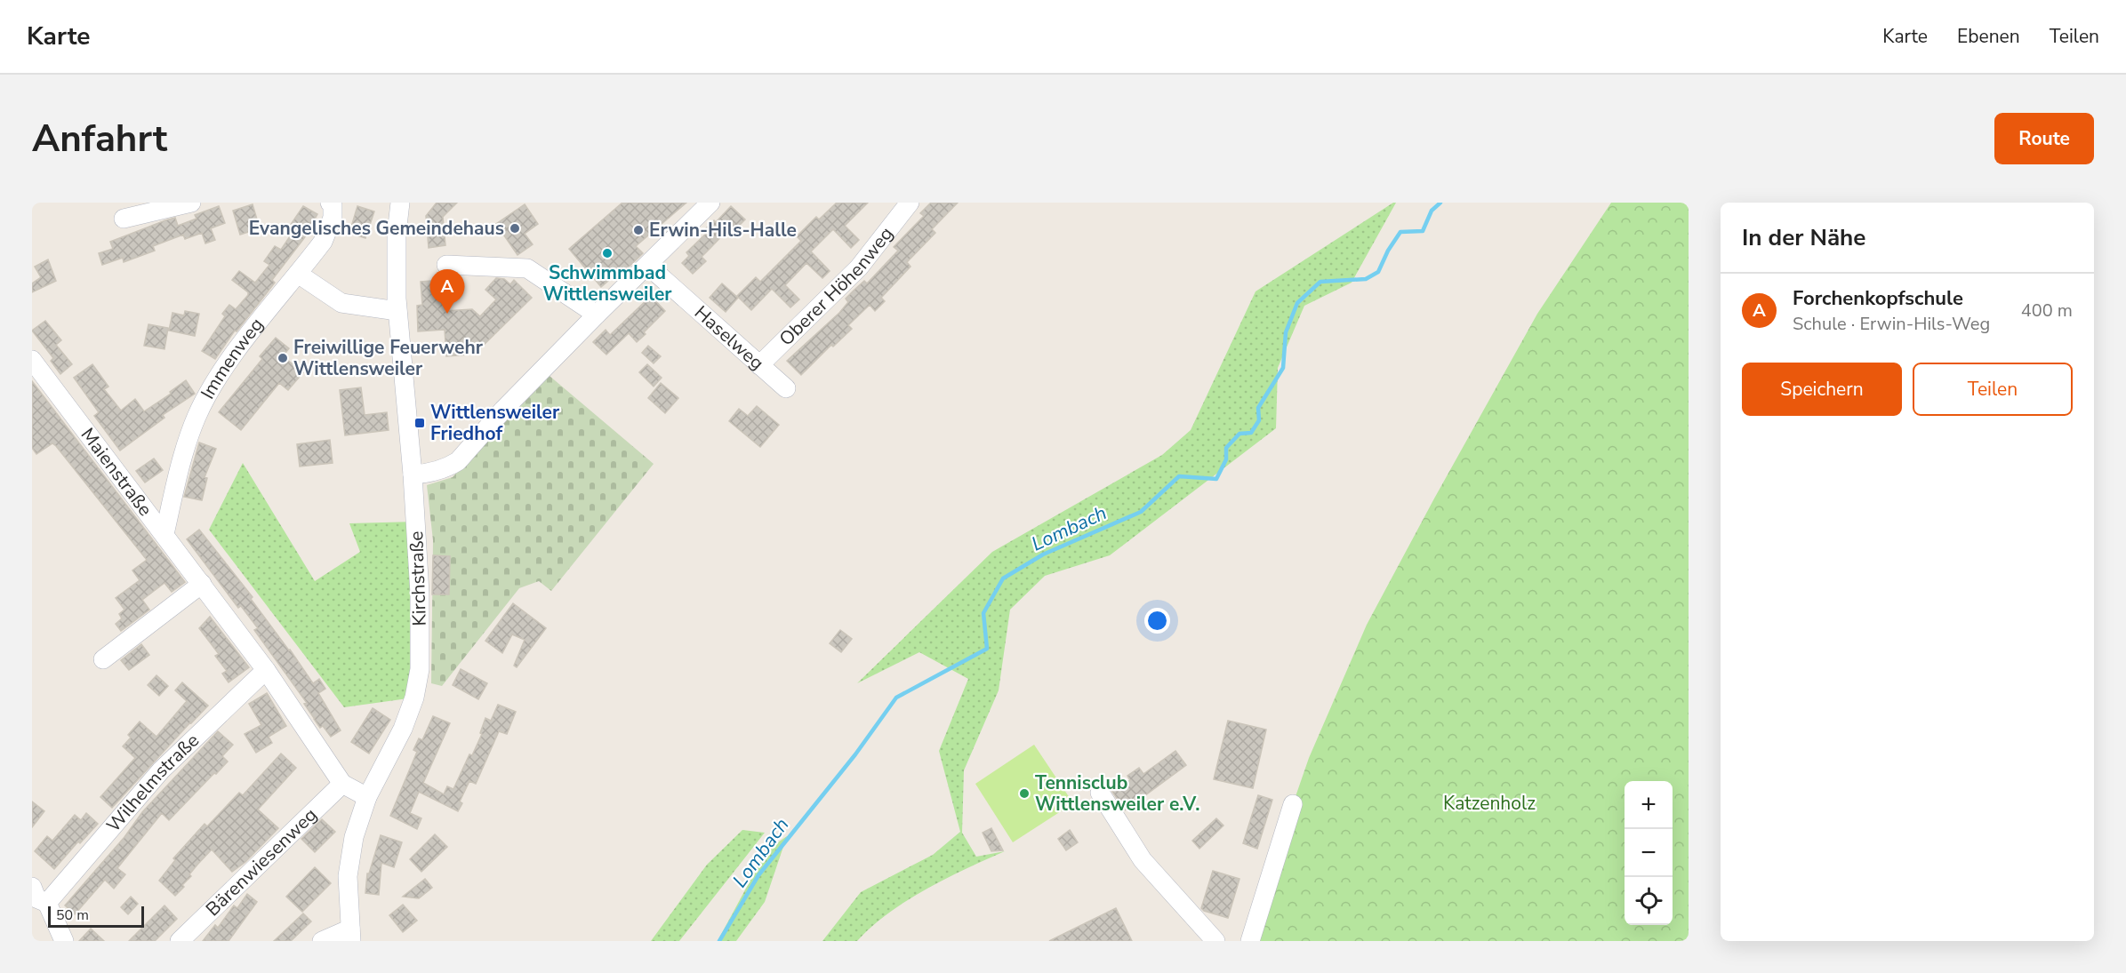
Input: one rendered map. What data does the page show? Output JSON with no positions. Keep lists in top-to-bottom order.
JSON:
{
  "streets": {
    "street": [
      "Oberer Höhenweg",
      "Haselweg",
      "Immenweg",
      "Maienstraße",
      "Kirchstraße",
      "Wilhelmstraße",
      "Bärenwiesenweg"
    ]
  },
  "crossings": [
    ["Oberer Höhenweg", "Haselweg"],
    ["Immenweg", "Maienstraße"],
    ["Maienstraße", "Kirchstraße"],
    ["Maienstraße", "Wilhelmstraße"],
    ["Maienstraße", "Bärenwiesenweg"]
  ],
  "water": ["Lombach"],
  "parks": ["Katzenholz"],
  "places": {
    "other": [
      "Evangelisches Gemeindehaus",
      "Erwin-Hils-Halle",
      "Schwimmbad Wittlensweiler",
      "Freiwillige Feuerwehr Wittlensweiler",
      "Tennisclub Wittlensweiler e.V."
    ],
    "transit": ["Wittlensweiler Friedhof"]
  },
  "scale_bar": "50 m",
  "page": {
    "header": "Karte",
    "nav": ["Karte", "Ebenen", "Teilen"],
    "buttons": [
      "Route",
      ["Speichern", "Teilen"]
    ],
    "title": "Anfahrt",
    "heading": "In der Nähe",
    "pins": "A",
    "list": [
      {
        "mark": "A",
        "name": "Forchenkopfschule",
        "note": "Schule · Erwin-Hils-Weg",
        "value": "400 m"
      }
    ],
    "map_buttons": ["+", "−"],
    "scale": "50 m"
  }
}
